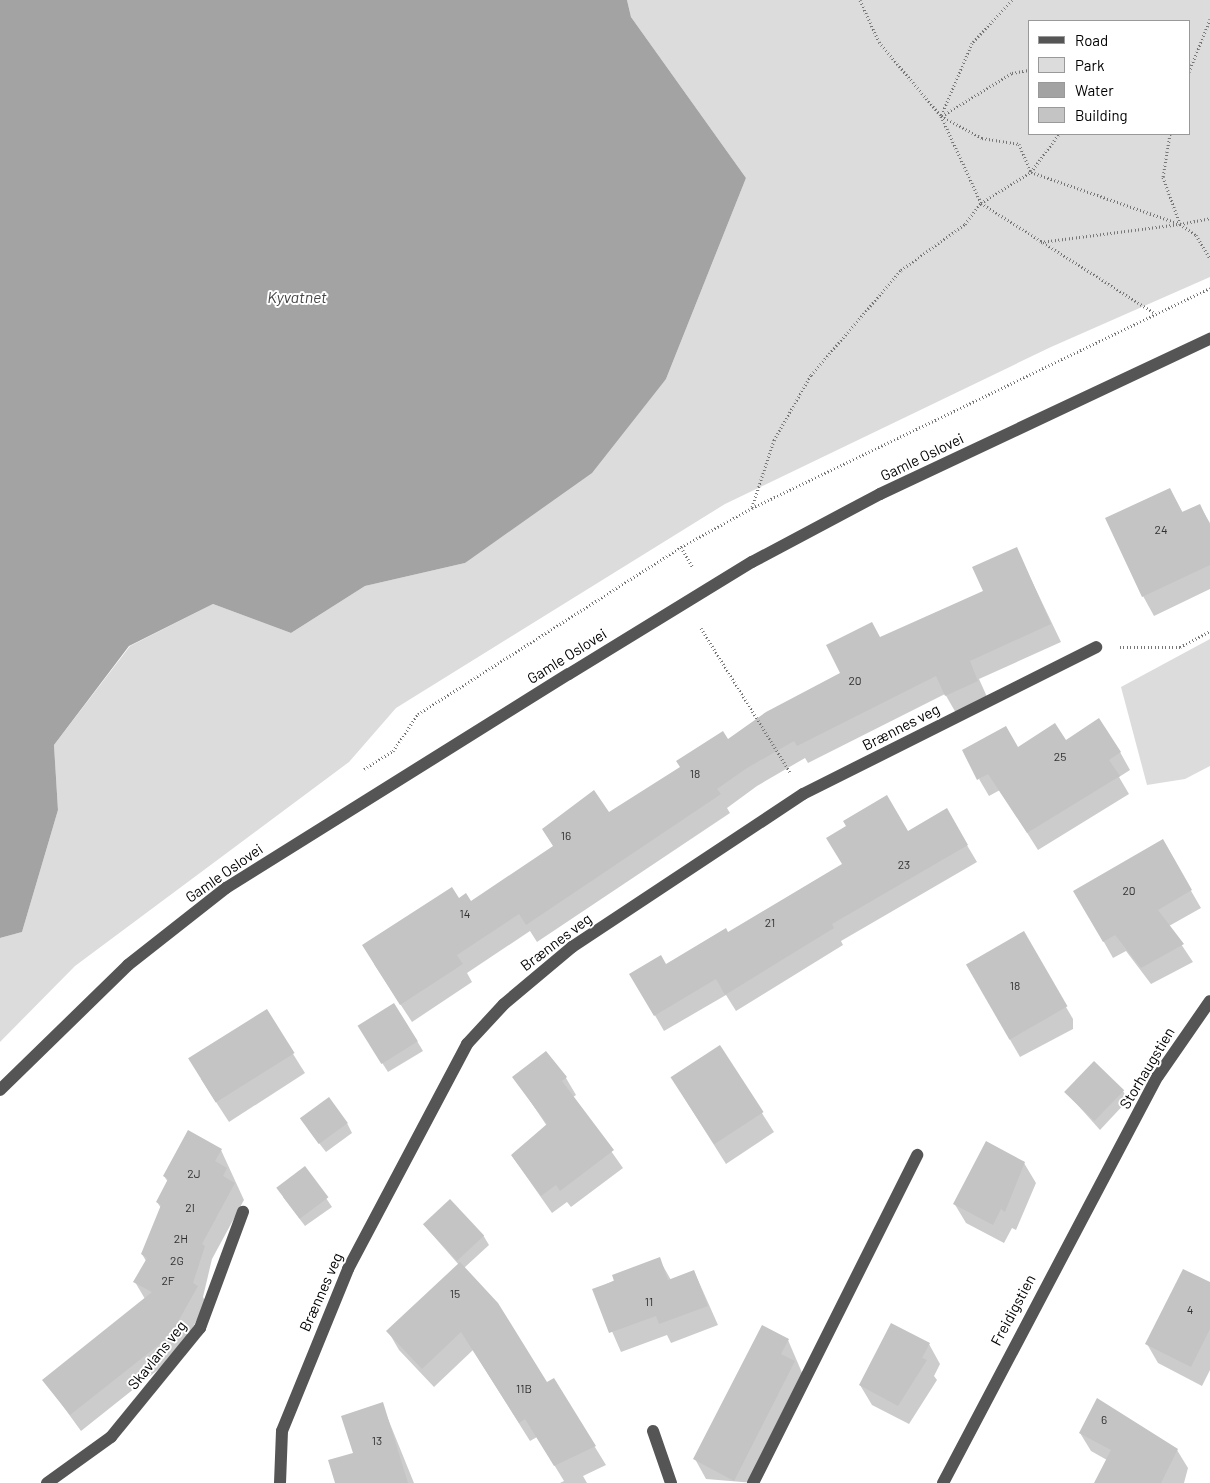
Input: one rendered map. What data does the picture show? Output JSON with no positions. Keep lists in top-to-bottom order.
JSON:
{
  "streets": {
    "street": [
      "Gamle Oslovei",
      "Brænnes veg",
      "Storhaugstien",
      "Freidigstien",
      "Skavlans veg"
    ]
  },
  "crossings": [
    ["Storhaugstien", "Freidigstien"]
  ],
  "water": ["Kyvatnet"],
  "house_numbers": [
    "24",
    "20",
    "25",
    "18",
    "16",
    "23",
    "20",
    "14",
    "21",
    "18",
    "2J",
    "2I",
    "2H",
    "2G",
    "2F",
    "15",
    "11",
    "4",
    "11B",
    "6",
    "13"
  ],
  "legend": [
    "Road",
    "Park",
    "Water",
    "Building"
  ]
}
